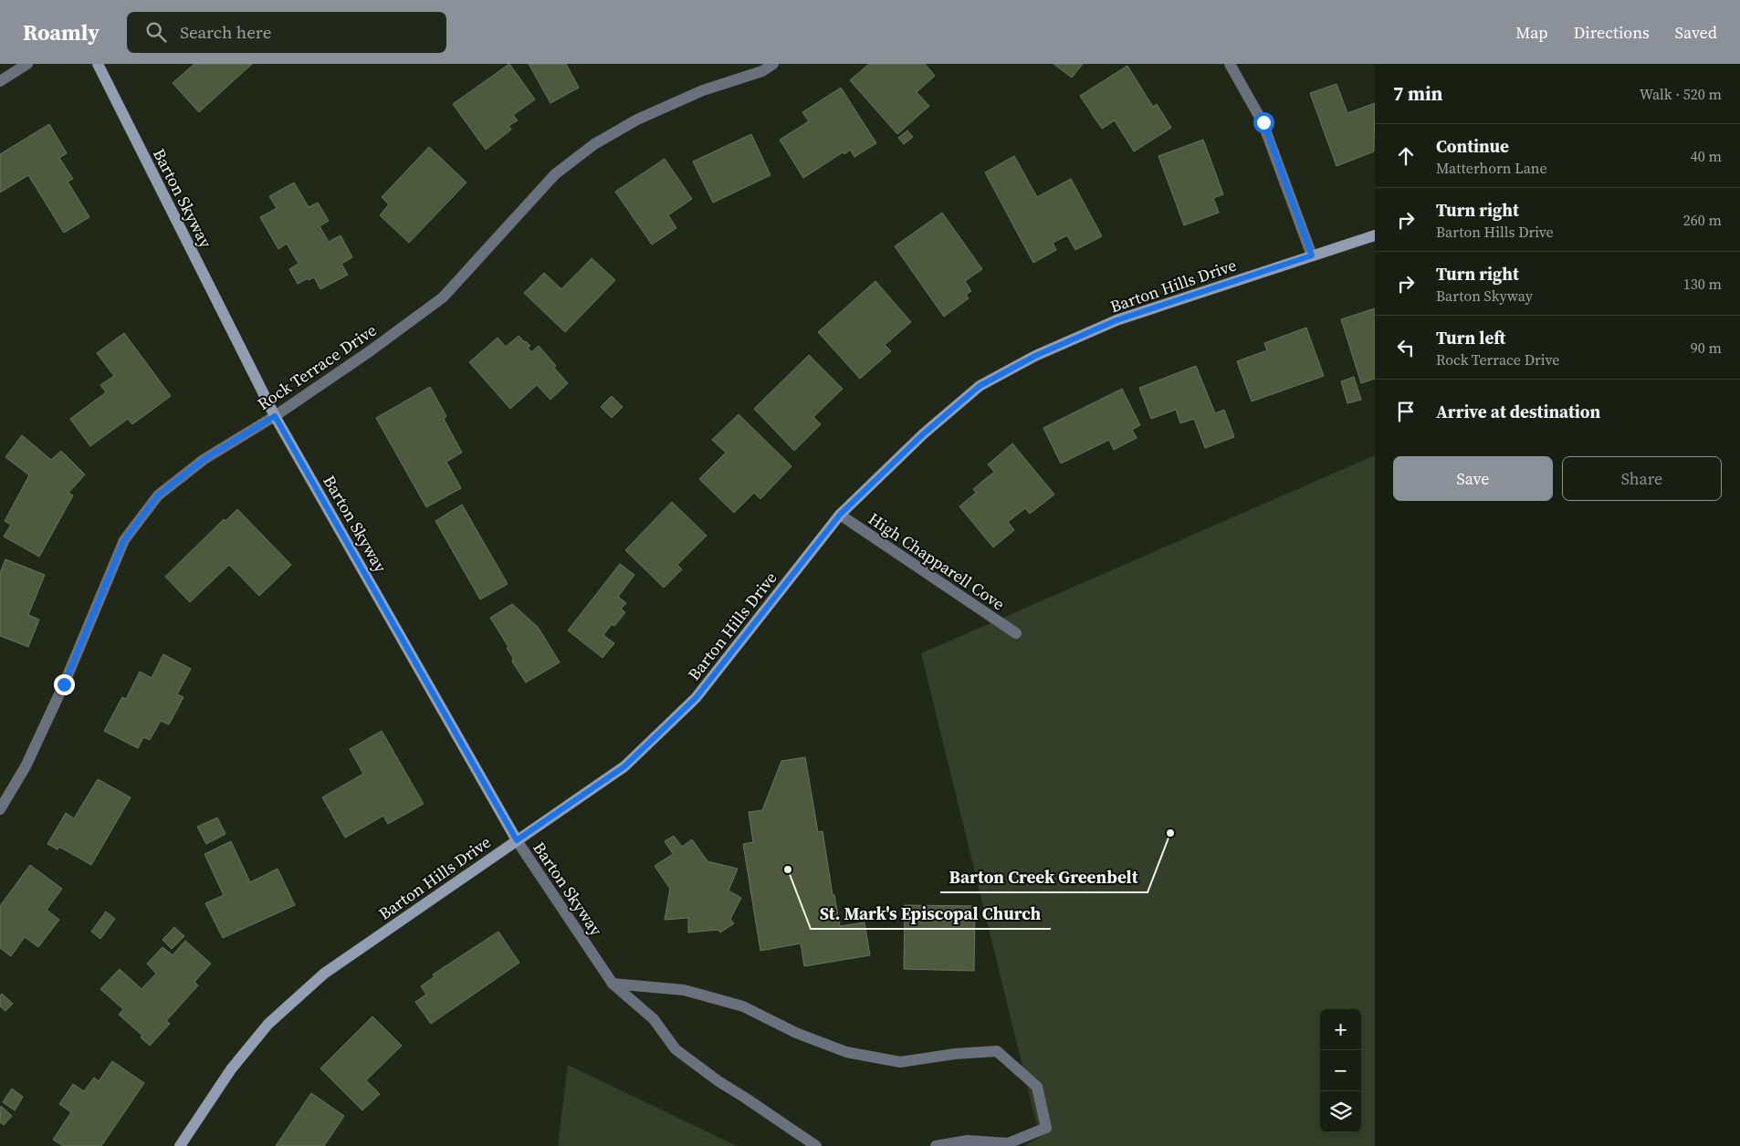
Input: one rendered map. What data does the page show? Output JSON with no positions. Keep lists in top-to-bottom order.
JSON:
{
  "streets": {
    "street": [
      "Barton Skyway",
      "Barton Hills Drive",
      "Rock Terrace Drive",
      "High Chapparell Cove"
    ]
  },
  "crossings": [
    ["Barton Skyway", "Barton Hills Drive"],
    ["Barton Skyway", "Rock Terrace Drive"],
    ["Barton Hills Drive", "High Chapparell Cove"]
  ],
  "places": ["Barton Creek Greenbelt", "St. Mark's Episcopal Church"],
  "page": {
    "header": "Roamly",
    "search": "Search here",
    "nav": ["Map", "Directions", "Saved"],
    "heading": ["7 min", "Walk · 520 m"],
    "list": [
      ["Continue", "Matterhorn Lane", "40 m"],
      ["Turn right", "Barton Hills Drive", "260 m"],
      ["Turn right", "Barton Skyway", "130 m"],
      ["Turn left", "Rock Terrace Drive", "90 m"],
      "Arrive at destination"
    ],
    "buttons": ["Save", "Share"],
    "map_buttons": ["+", "−"]
  }
}
